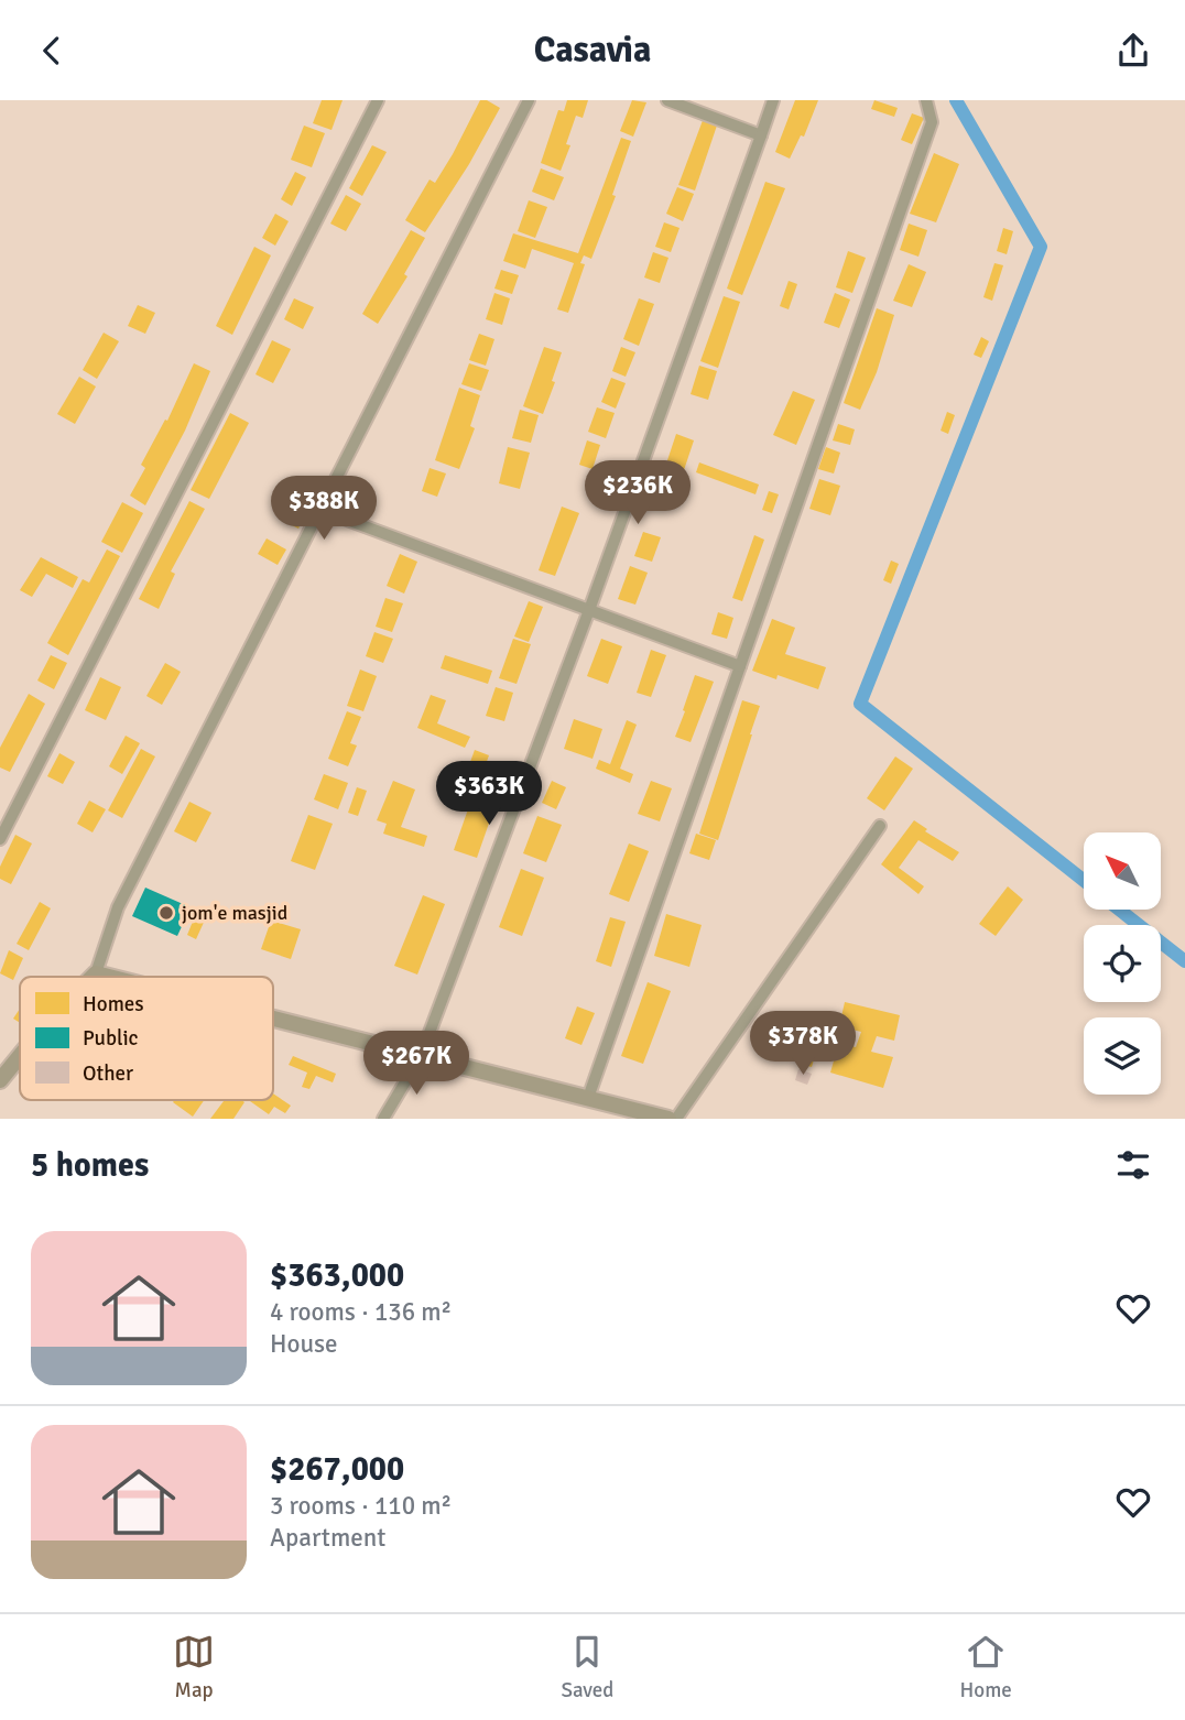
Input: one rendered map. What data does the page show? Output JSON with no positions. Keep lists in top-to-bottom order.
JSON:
{
  "places": ["jom'e masjid"],
  "legend": ["Homes", "Public", "Other"],
  "north": "top left",
  "page": {
    "header": "Casavia",
    "price": [
      "$236K",
      "$388K",
      "$363K",
      "$378K",
      "$267K"
    ],
    "heading": "5 homes",
    "list": [
      {
        "name": "$363,000",
        "note": "4 rooms · 136 m² · House"
      },
      {
        "name": "$267,000",
        "note": "3 rooms · 110 m² · Apartment"
      }
    ],
    "tabs": ["Map", "Saved", "Home"]
  }
}
